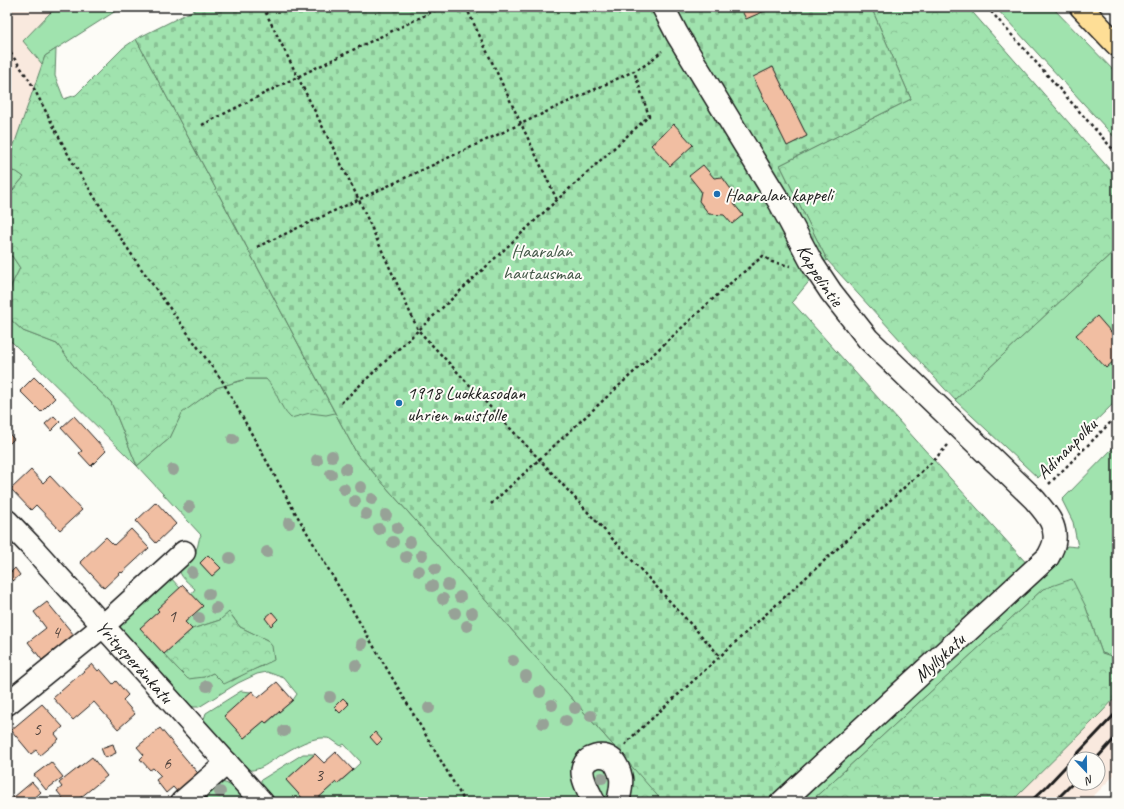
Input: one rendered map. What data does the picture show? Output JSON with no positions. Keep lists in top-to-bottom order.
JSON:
{
  "streets": {
    "street": ["Kappelintie", "Myllykatu", "Yritysperänkatu"],
    "path": ["Adinanpolku"]
  },
  "crossings": [
    ["Kappelintie", "Adinanpolku"],
    ["Kappelintie", "Myllykatu"],
    ["Adinanpolku", "Myllykatu"]
  ],
  "parks": ["Haaralan hautausmaa"],
  "places": ["Haaralan kappeli", "1918 Luokkasodan uhrien muistolle"],
  "house_numbers": [
    "1",
    "4",
    "5",
    "6",
    "3"
  ],
  "north": "bottom"
}
